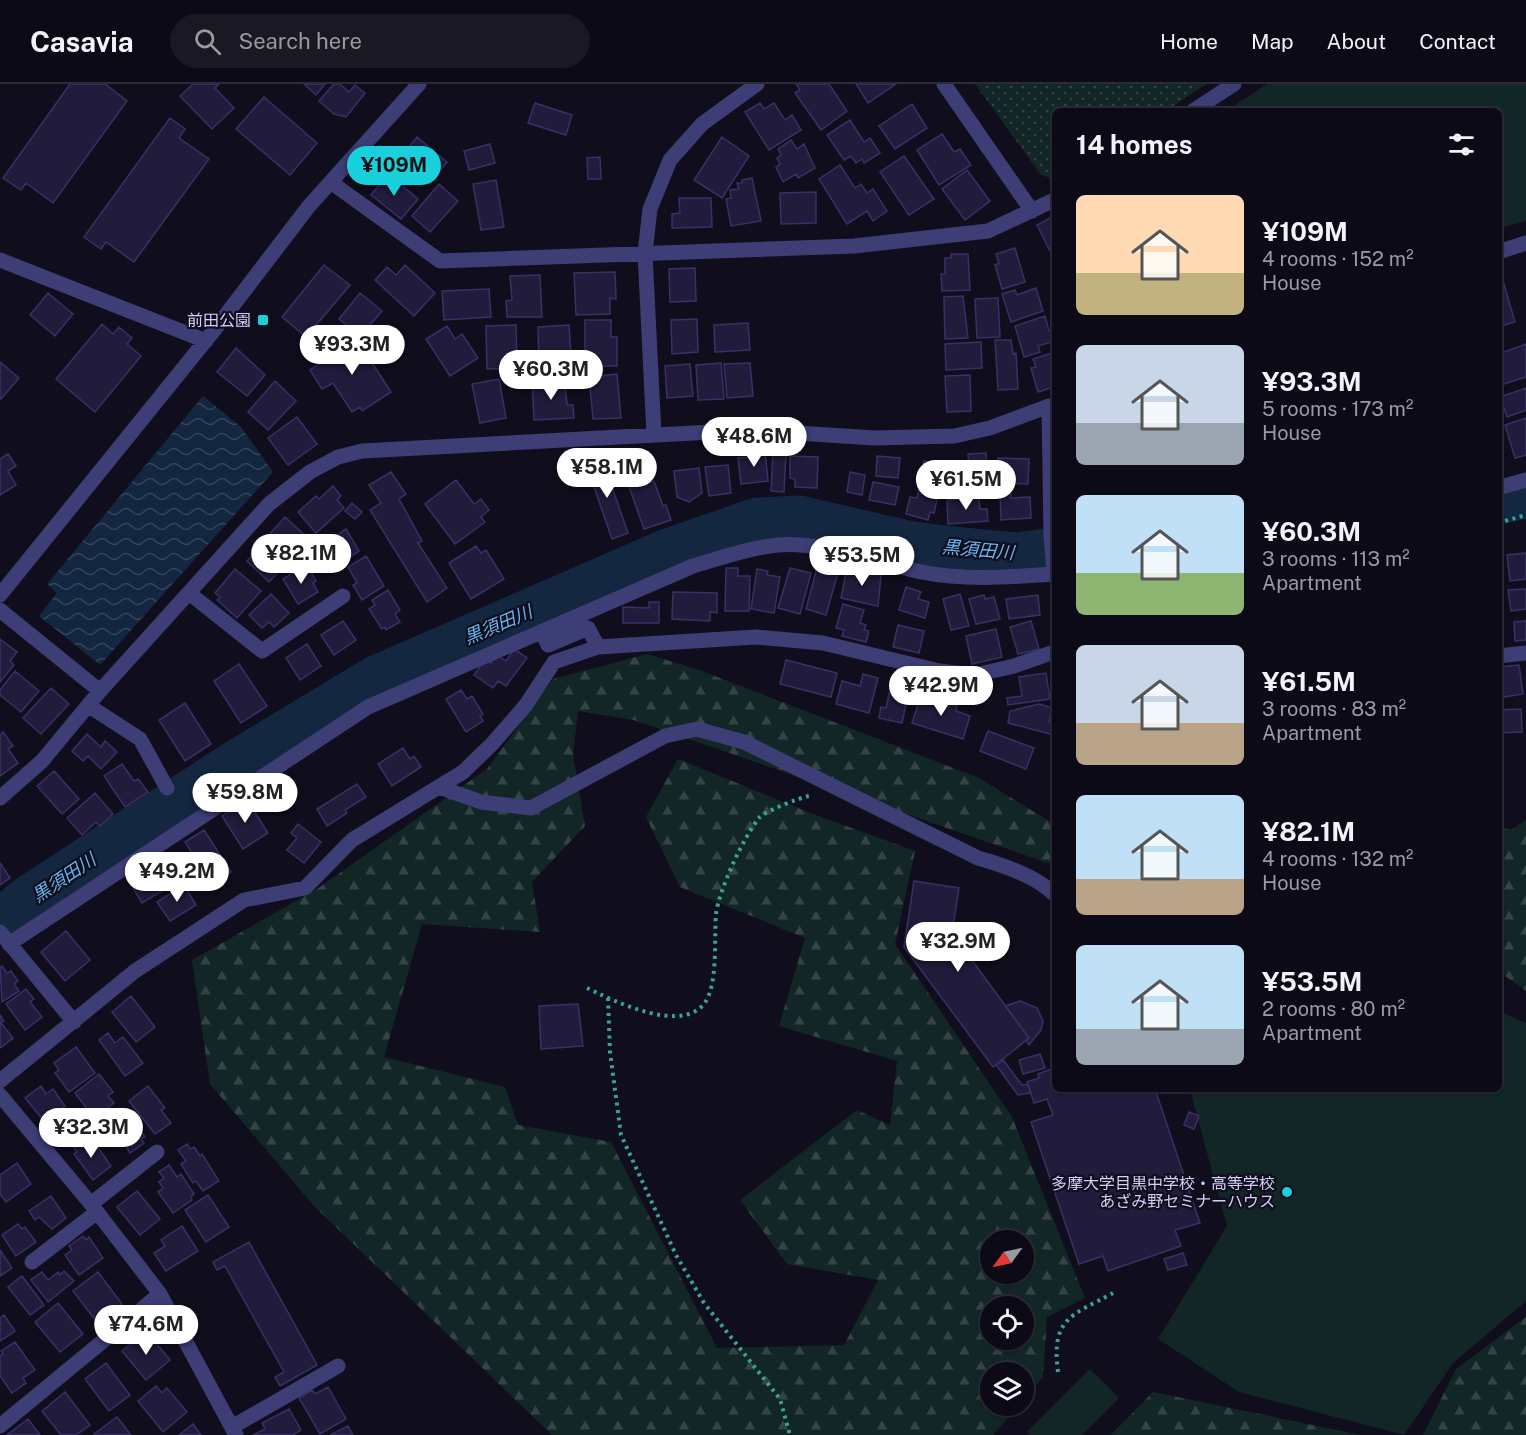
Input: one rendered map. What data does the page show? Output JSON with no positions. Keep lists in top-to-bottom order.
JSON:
{
  "water": ["黒須田川"],
  "places": {
    "transit": ["前田公園"],
    "other": ["多摩大学目黒中学校・高等学校 あざみ野セミナーハウス"]
  },
  "north": "bottom left",
  "page": {
    "header": "Casavia",
    "search": "Search here",
    "nav": [
      "Home",
      "Map",
      "About",
      "Contact"
    ],
    "heading": "14 homes",
    "price": [
      "¥109M",
      "¥93.3M",
      "¥60.3M",
      "¥48.6M",
      "¥58.1M",
      "¥61.5M",
      "¥82.1M",
      "¥53.5M",
      "¥42.9M",
      "¥59.8M",
      "¥49.2M",
      "¥32.9M",
      "¥32.3M",
      "¥74.6M"
    ],
    "list": [
      {
        "name": "¥109M",
        "note": "4 rooms · 152 m² · House"
      },
      {
        "name": "¥93.3M",
        "note": "5 rooms · 173 m² · House"
      },
      {
        "name": "¥60.3M",
        "note": "3 rooms · 113 m² · Apartment"
      },
      {
        "name": "¥61.5M",
        "note": "3 rooms · 83 m² · Apartment"
      },
      {
        "name": "¥82.1M",
        "note": "4 rooms · 132 m² · House"
      },
      {
        "name": "¥53.5M",
        "note": "2 rooms · 80 m² · Apartment"
      }
    ]
  }
}
